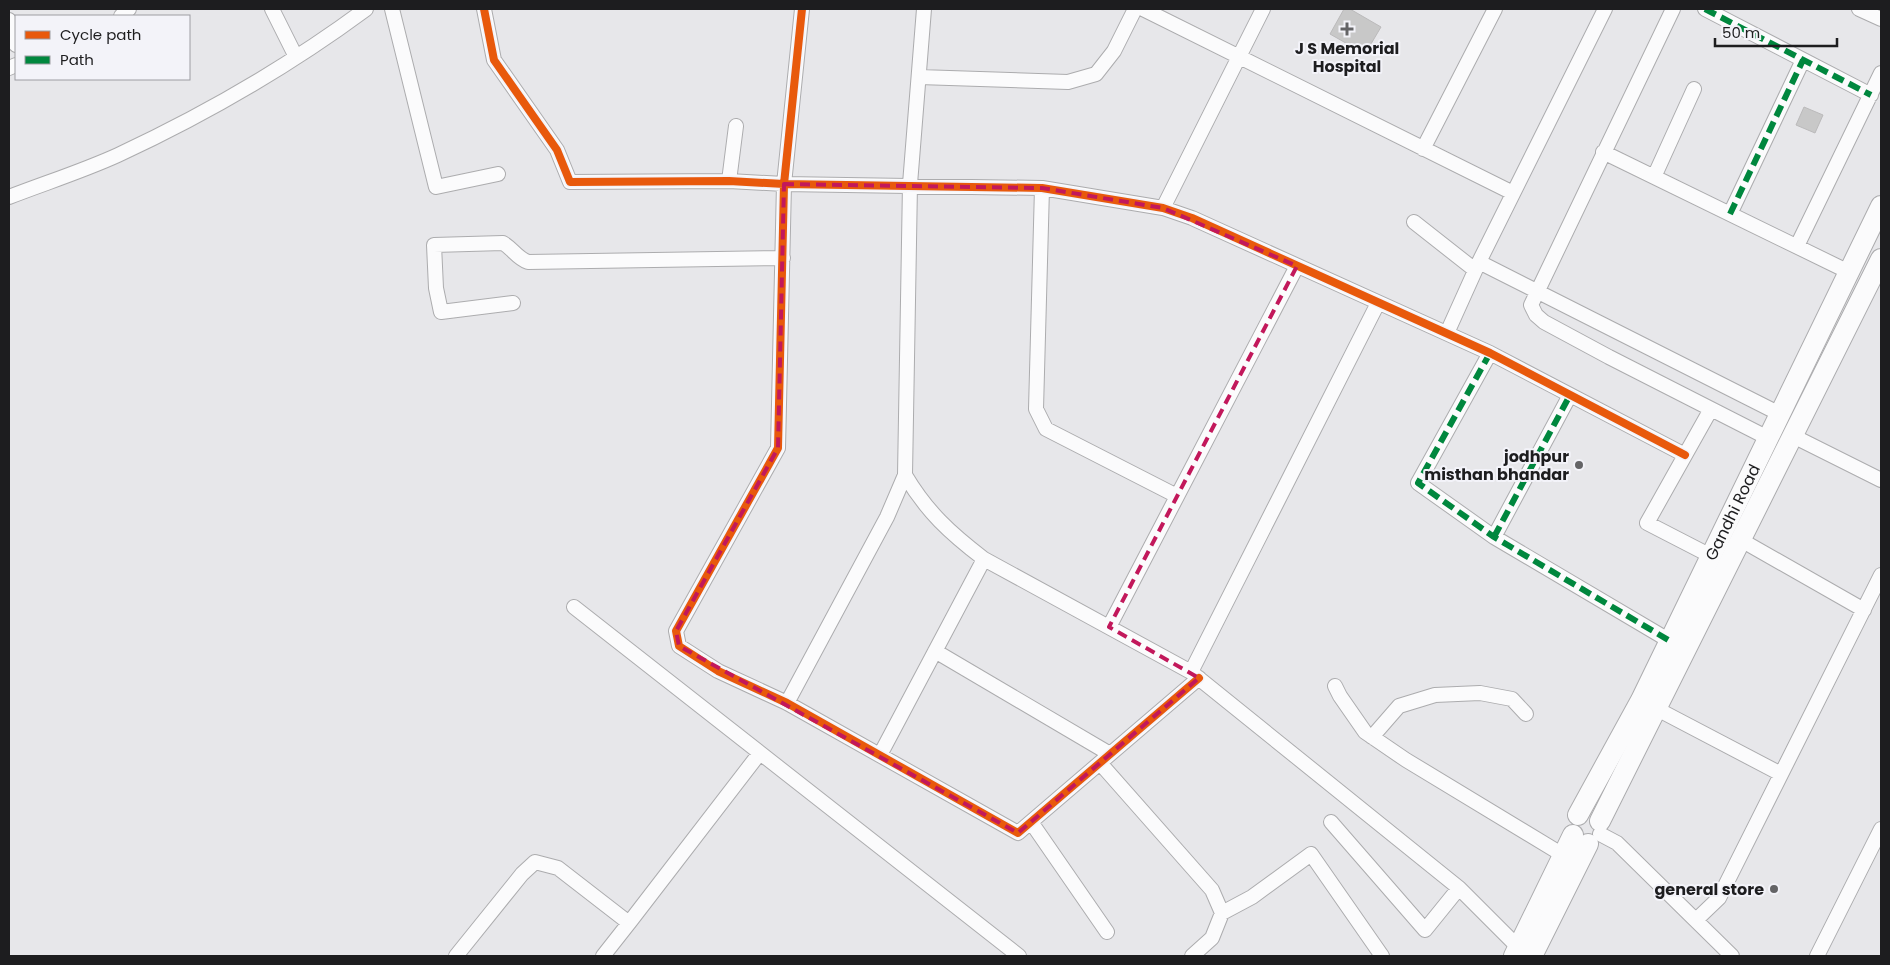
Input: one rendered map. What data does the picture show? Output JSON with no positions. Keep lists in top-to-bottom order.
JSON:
{
  "streets": {
    "main road": ["Gandhi Road"]
  },
  "places": {
    "health": ["J S Memorial Hospital"],
    "other": ["jodhpur misthan bhandar", "general store"]
  },
  "legend": ["Cycle path", "Path"],
  "scale_bar": "50 m"
}
